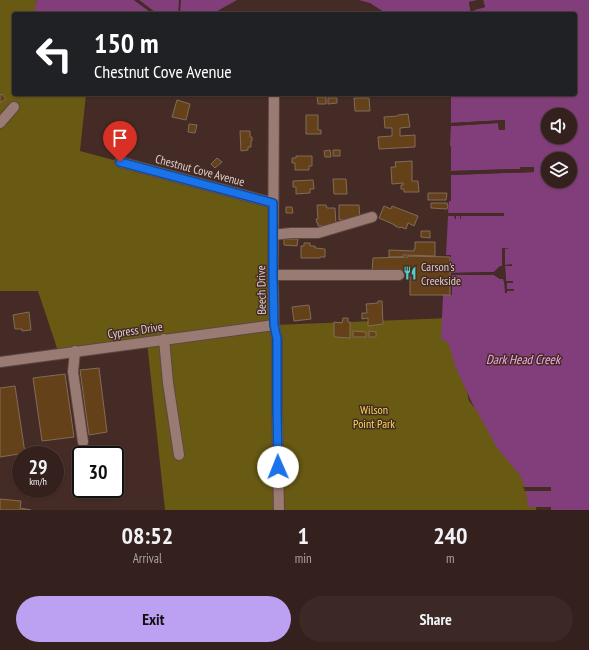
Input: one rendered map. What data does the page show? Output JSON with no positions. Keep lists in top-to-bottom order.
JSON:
{
  "streets": {
    "street": ["Chestnut Cove Avenue", "Beech Drive", "Cypress Drive"]
  },
  "crossings": [
    ["Chestnut Cove Avenue", "Beech Drive"],
    ["Beech Drive", "Cypress Drive"]
  ],
  "water": ["Dark Head Creek"],
  "parks": ["Wilson Point Park"],
  "places": {
    "restaurant": ["Carson's Creekside"]
  },
  "page": {
    "turn": ["150 m", "Chestnut Cove Avenue"],
    "speed": "29 km/h",
    "limit": "30",
    "eta": [
      "08:52",
      "Arrival",
      "1",
      "min",
      "240",
      "m"
    ],
    "buttons": ["Exit", "Share"]
  }
}
